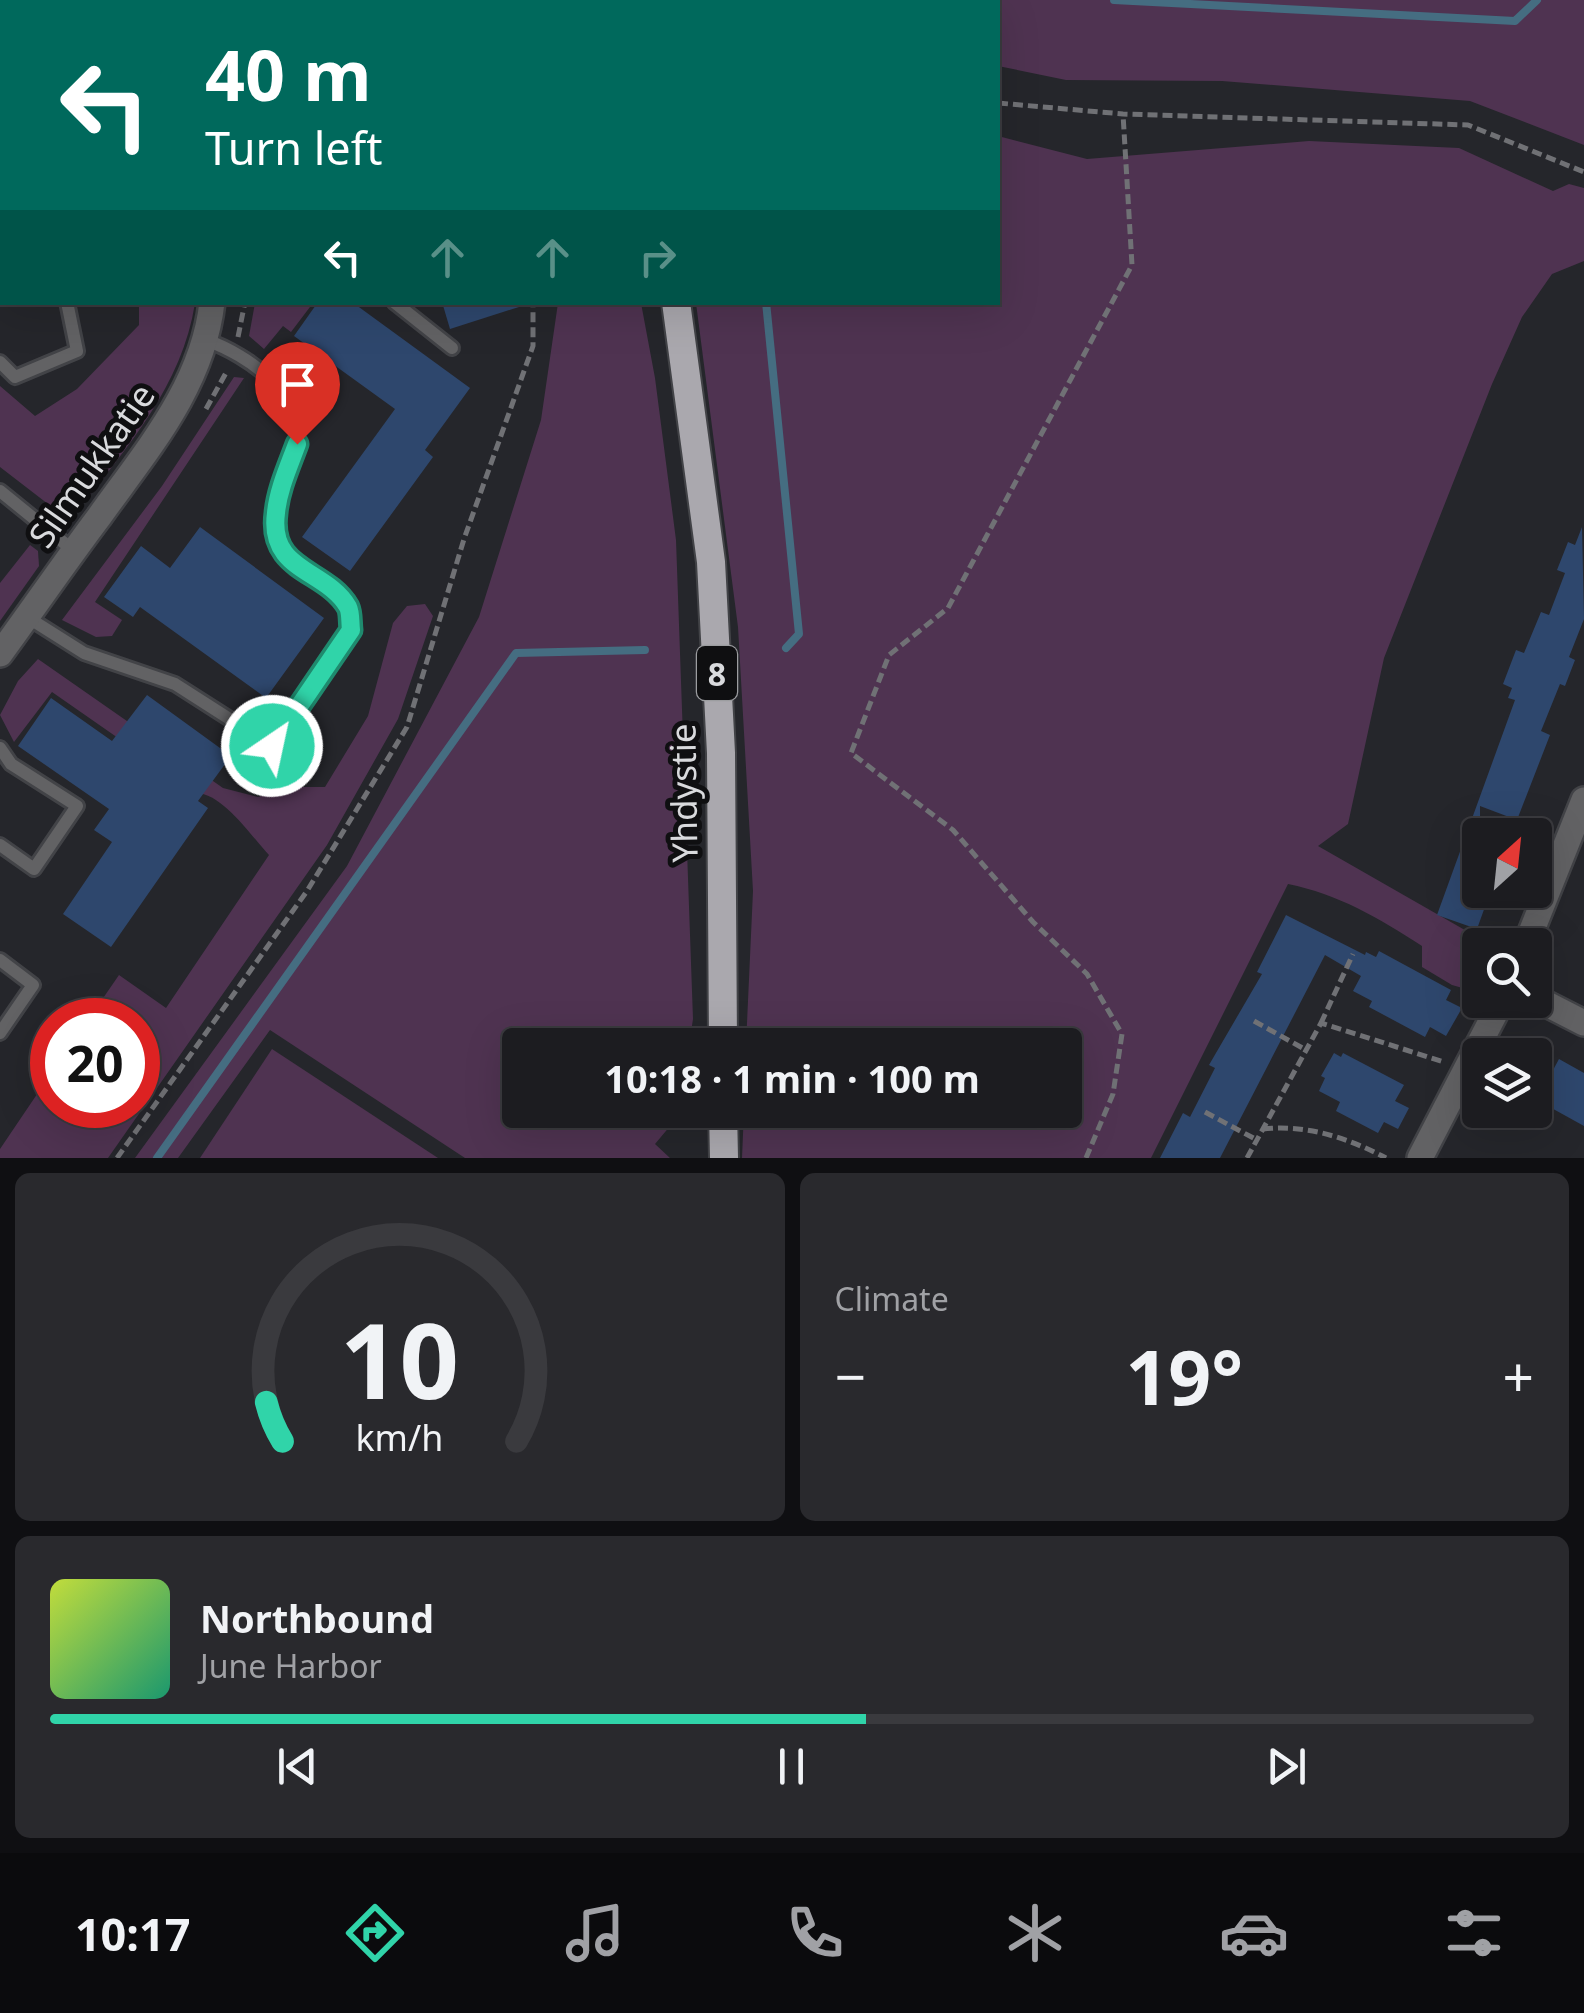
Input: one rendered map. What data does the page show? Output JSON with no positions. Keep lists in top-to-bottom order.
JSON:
{
  "streets": {
    "highway": ["8", "Yhdystie"],
    "street": ["Silmukkatie"]
  },
  "north": "top right",
  "page": {
    "turn": ["40 m", "Turn left"],
    "limit": "20",
    "trip": "10:18 · 1 min · 100 m",
    "tile": "Climate",
    "heat": ["−", "19°", "+"],
    "song": ["Northbound", "June Harbor"],
    "tabs": "10:17",
    "gauge": ["10", "km/h"]
  }
}
